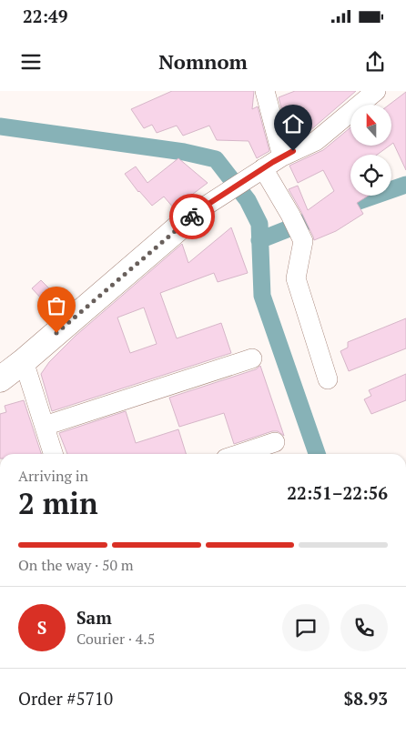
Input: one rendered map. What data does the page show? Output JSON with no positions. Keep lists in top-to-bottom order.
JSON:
{
  "north": "top",
  "page": {
    "status": "22:49",
    "header": "Nomnom",
    "heading": ["2 min", "Arriving in", "22:51–22:56"],
    "panel": [
      "Sam",
      "Courier · 4.5",
      "Order #5710",
      "$8.93"
    ],
    "bar": "On the way · 50 m",
    "round": "S"
  }
}
